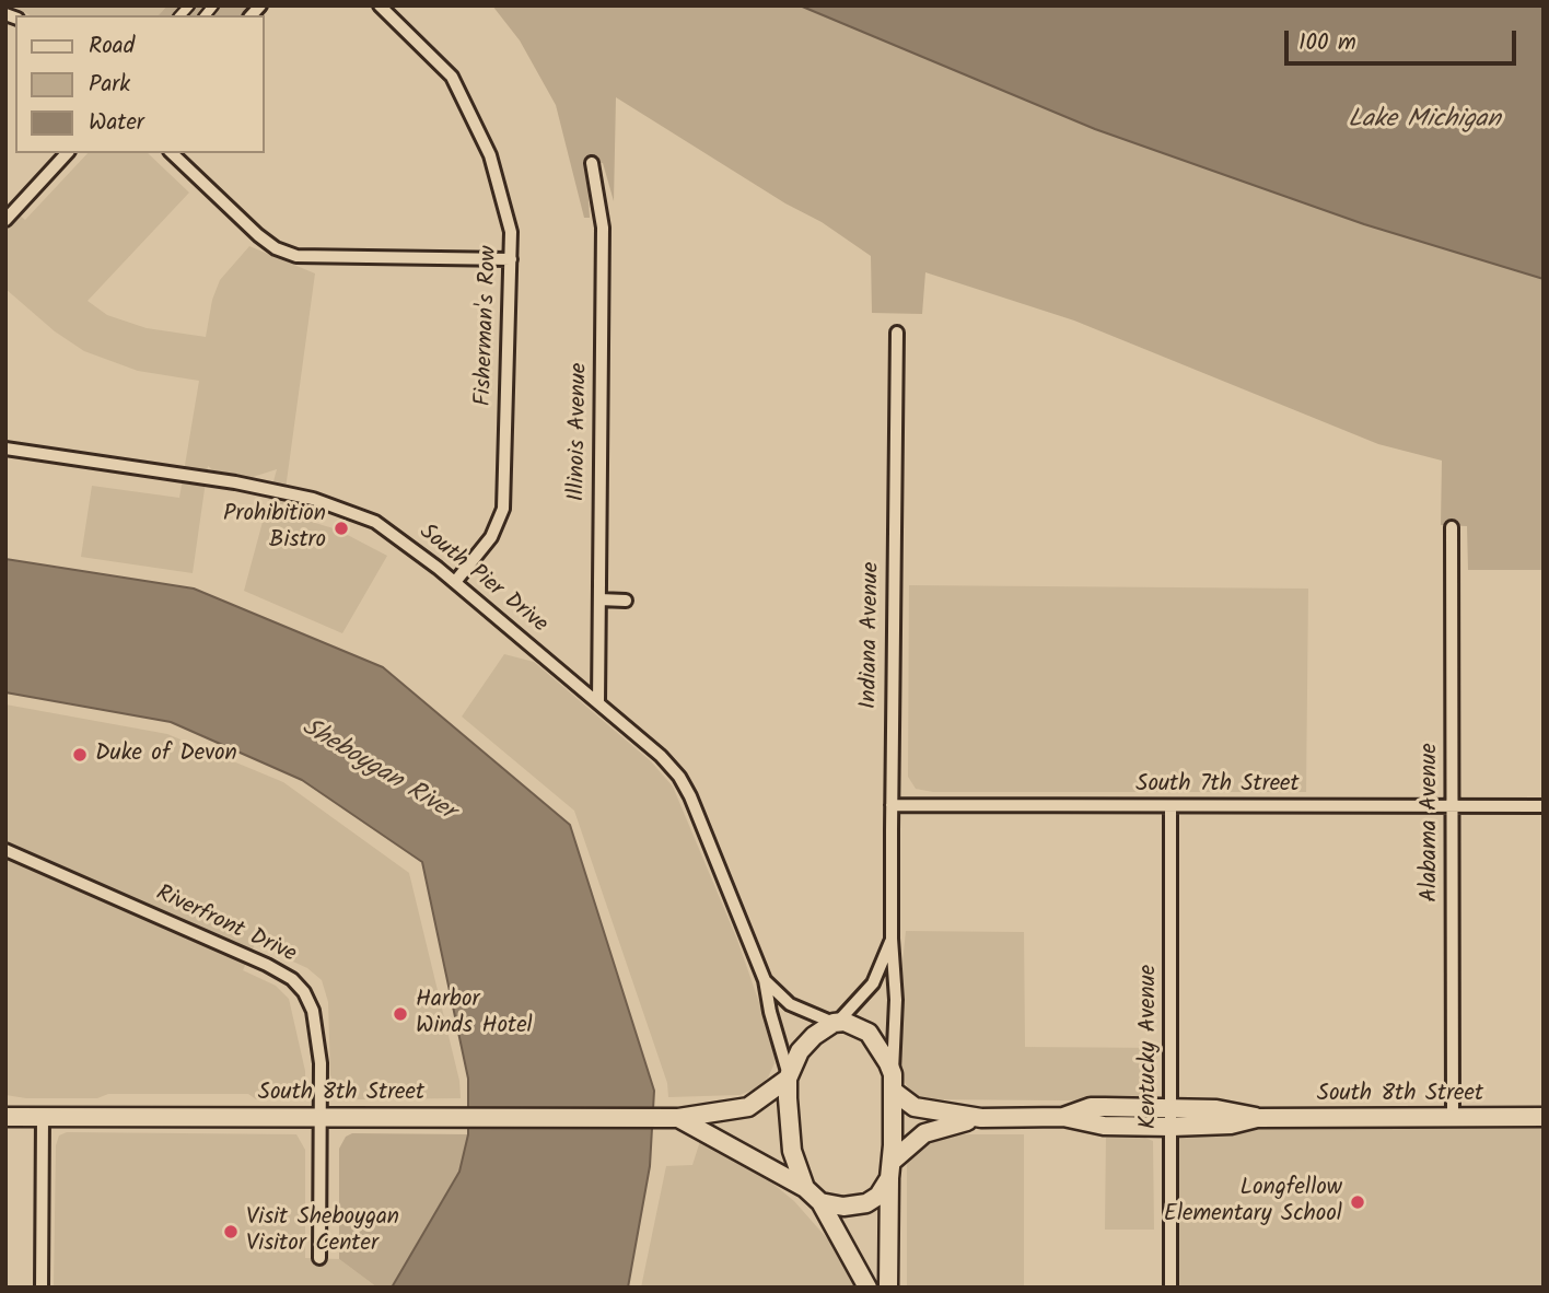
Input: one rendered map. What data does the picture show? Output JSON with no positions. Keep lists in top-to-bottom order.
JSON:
{
  "streets": {
    "main road": ["South 8th Street"],
    "street": [
      "Fisherman's Row",
      "Illinois Avenue",
      "South Pier Drive",
      "Indiana Avenue",
      "South 7th Street",
      "Alabama Avenue",
      "Riverfront Drive",
      "Kentucky Avenue"
    ]
  },
  "crossings": [
    ["Fisherman's Row", "South Pier Drive"],
    ["Illinois Avenue", "South Pier Drive"],
    ["South Pier Drive", "Indiana Avenue"],
    ["South Pier Drive", "South 8th Street"],
    ["Indiana Avenue", "South 7th Street"],
    ["Indiana Avenue", "South 8th Street"],
    ["South 7th Street", "Alabama Avenue"],
    ["South 7th Street", "Kentucky Avenue"],
    ["Alabama Avenue", "South 8th Street"],
    ["Riverfront Drive", "South 8th Street"],
    ["Kentucky Avenue", "South 8th Street"]
  ],
  "water": ["Lake Michigan", "Sheboygan River"],
  "places": [
    "Prohibition Bistro",
    "Duke of Devon",
    "Harbor Winds Hotel",
    "Longfellow Elementary School",
    "Visit Sheboygan Visitor Center"
  ],
  "legend": ["Road", "Park", "Water"],
  "scale_bar": "100 m"
}
